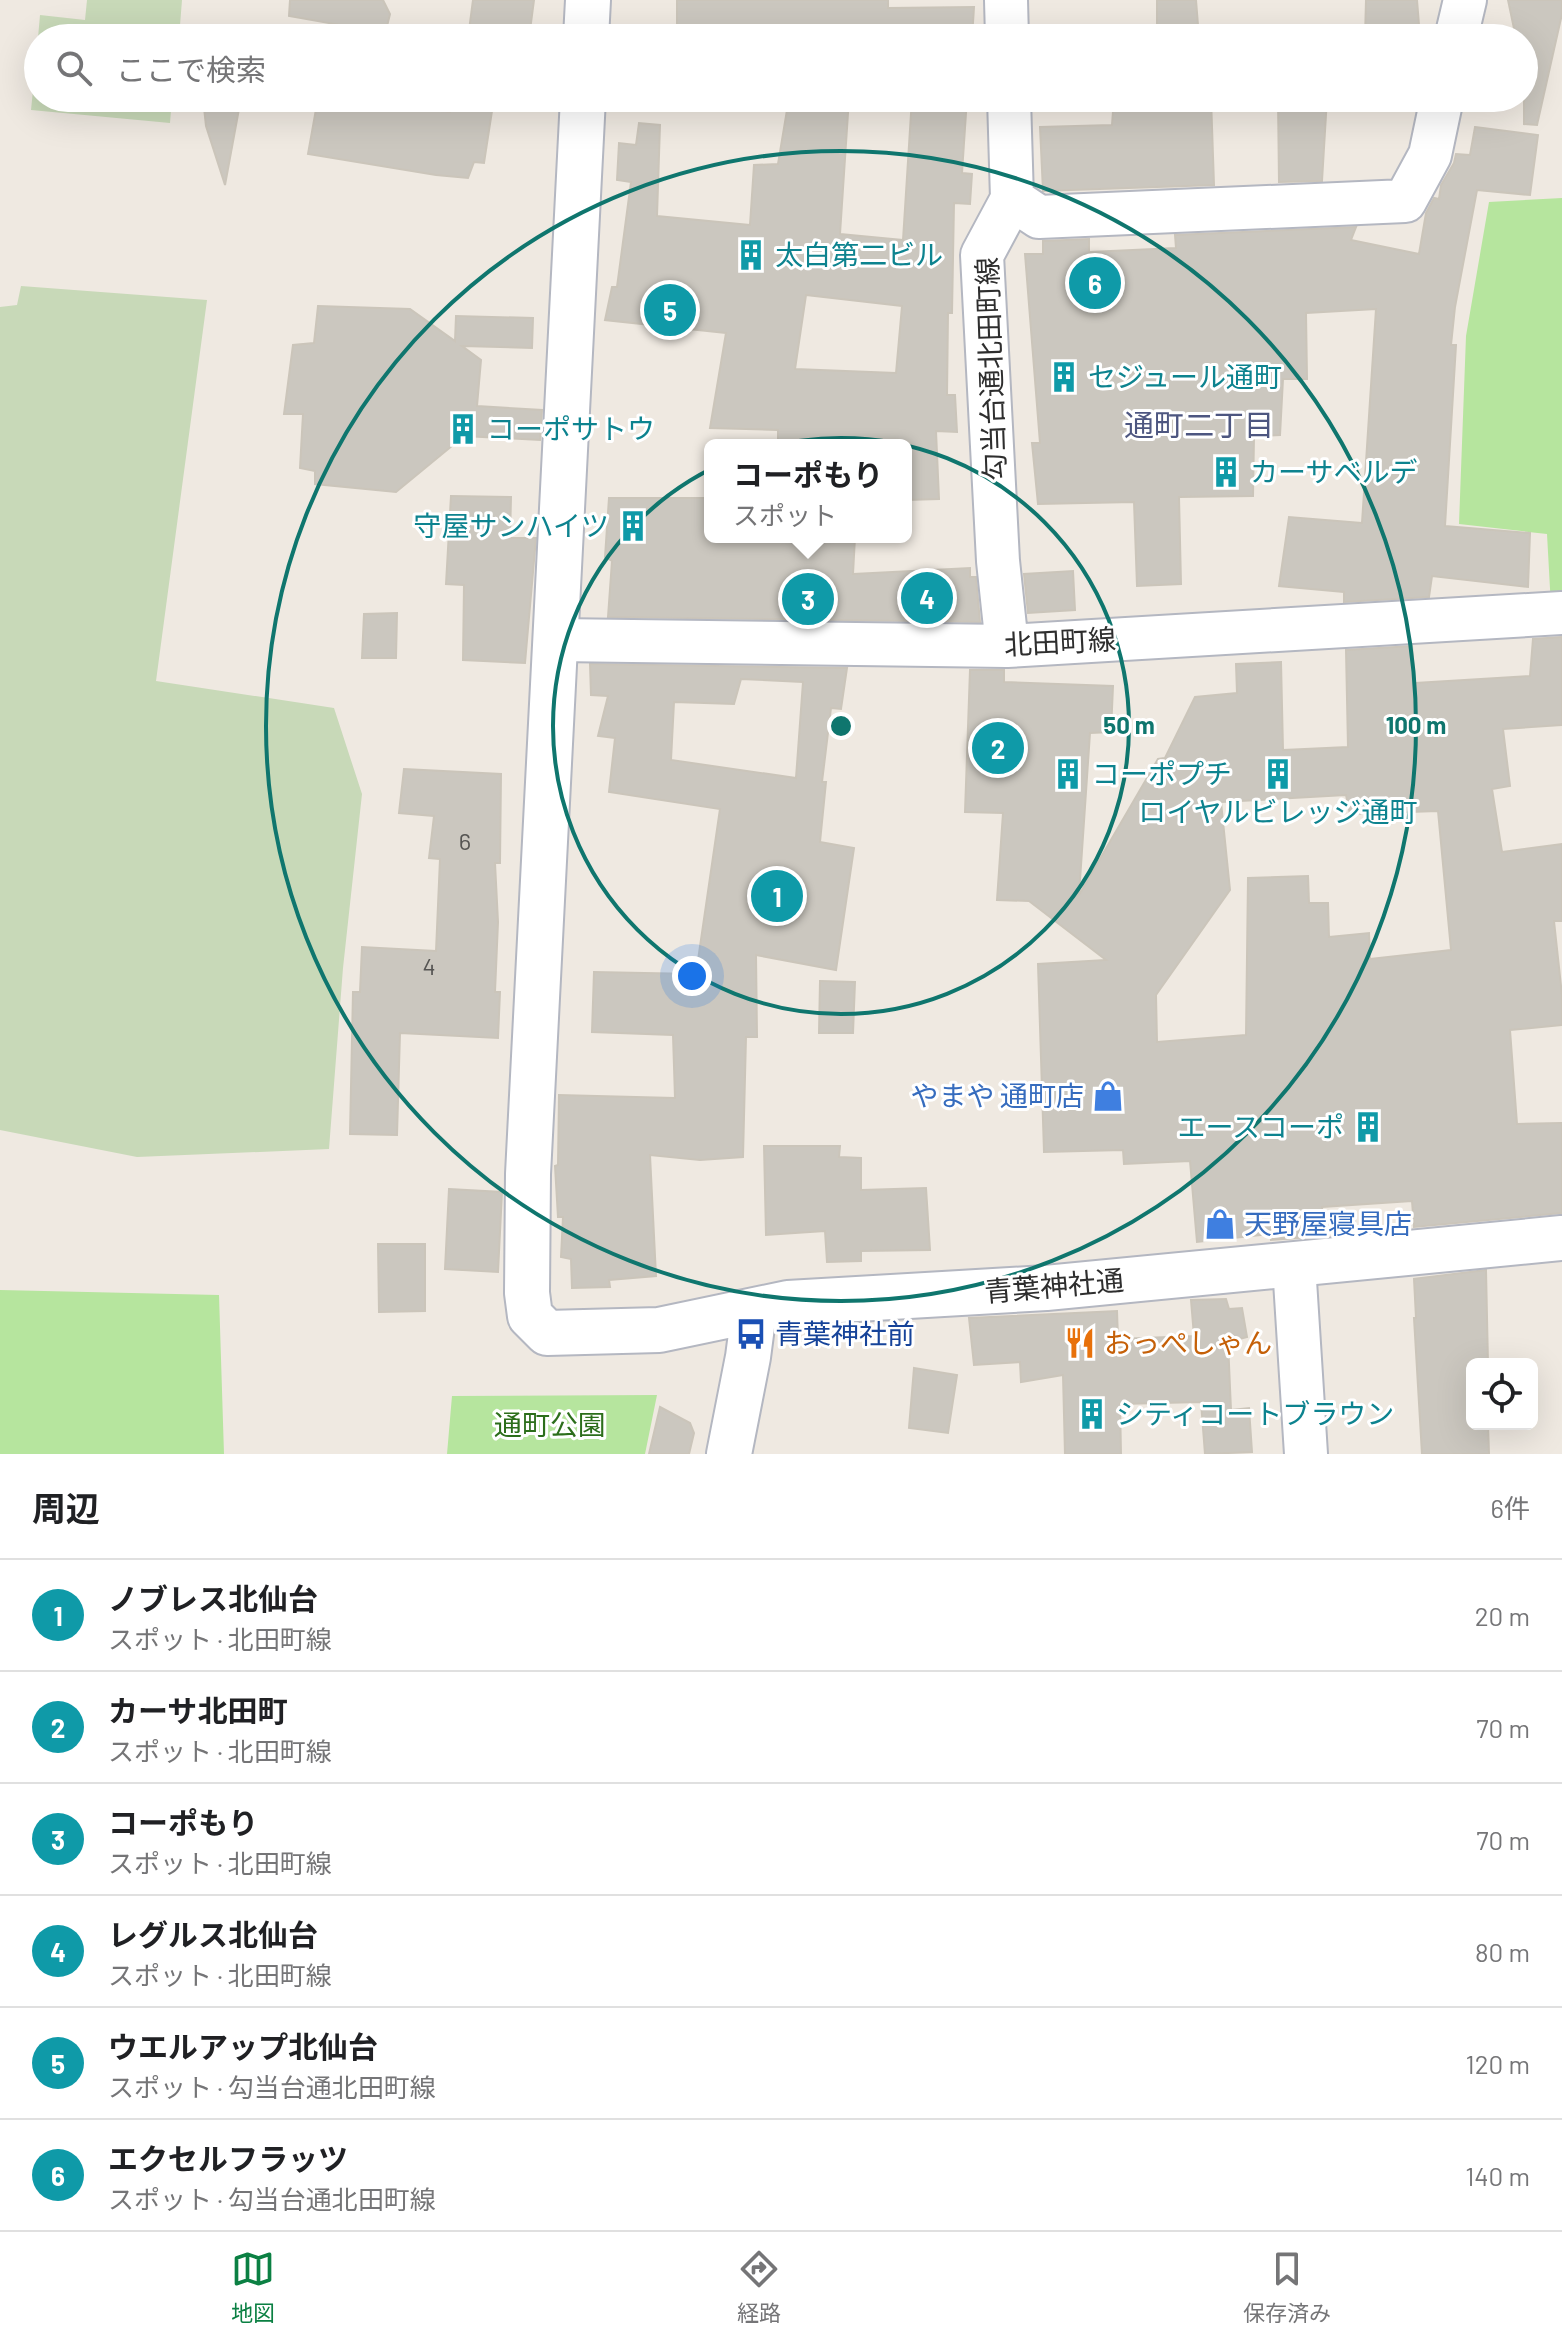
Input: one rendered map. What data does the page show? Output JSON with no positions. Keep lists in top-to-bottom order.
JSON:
{
  "streets": {
    "street": ["勾当台通北田町線", "北田町線", "青葉神社通"]
  },
  "crossings": [
    ["勾当台通北田町線", "北田町線"],
    ["北田町線", "青葉神社通"]
  ],
  "districts": ["通町二丁目"],
  "parks": ["通町公園"],
  "places": {
    "building": [
      "太白第二ビル",
      "セジュール通町",
      "コーポサトウ",
      "カーサベルデ",
      "守屋サンハイツ",
      "コーポプチ",
      "ロイヤルビレッジ通町",
      "エースコーポ",
      "シティコートブラウン"
    ],
    "shop": ["やまや 通町店", "天野屋寝具店"],
    "bus stop": ["青葉神社前"],
    "restaurant": ["おっぺしゃん"]
  },
  "house_numbers": ["6", "4"],
  "page": {
    "search": "ここで検索",
    "pins": [
      "6",
      "5",
      "4",
      "3",
      "2",
      "1"
    ],
    "popup": ["コーポもり", "スポット"],
    "heading": ["周辺", "6件"],
    "list": [
      {
        "mark": "1",
        "name": "ノブレス北仙台",
        "note": "スポット · 北田町線",
        "value": "20 m"
      },
      {
        "mark": "2",
        "name": "カーサ北田町",
        "note": "スポット · 北田町線",
        "value": "70 m"
      },
      {
        "mark": "3",
        "name": "コーポもり",
        "note": "スポット · 北田町線",
        "value": "70 m"
      },
      {
        "mark": "4",
        "name": "レグルス北仙台",
        "note": "スポット · 北田町線",
        "value": "80 m"
      },
      {
        "mark": "5",
        "name": "ウエルアップ北仙台",
        "note": "スポット · 勾当台通北田町線",
        "value": "120 m"
      },
      {
        "mark": "6",
        "name": "エクセルフラッツ",
        "note": "スポット · 勾当台通北田町線",
        "value": "140 m"
      }
    ],
    "nav": ["地図", "経路", "保存済み"]
  },
  "rings": ["50 m", "100 m"]
}
